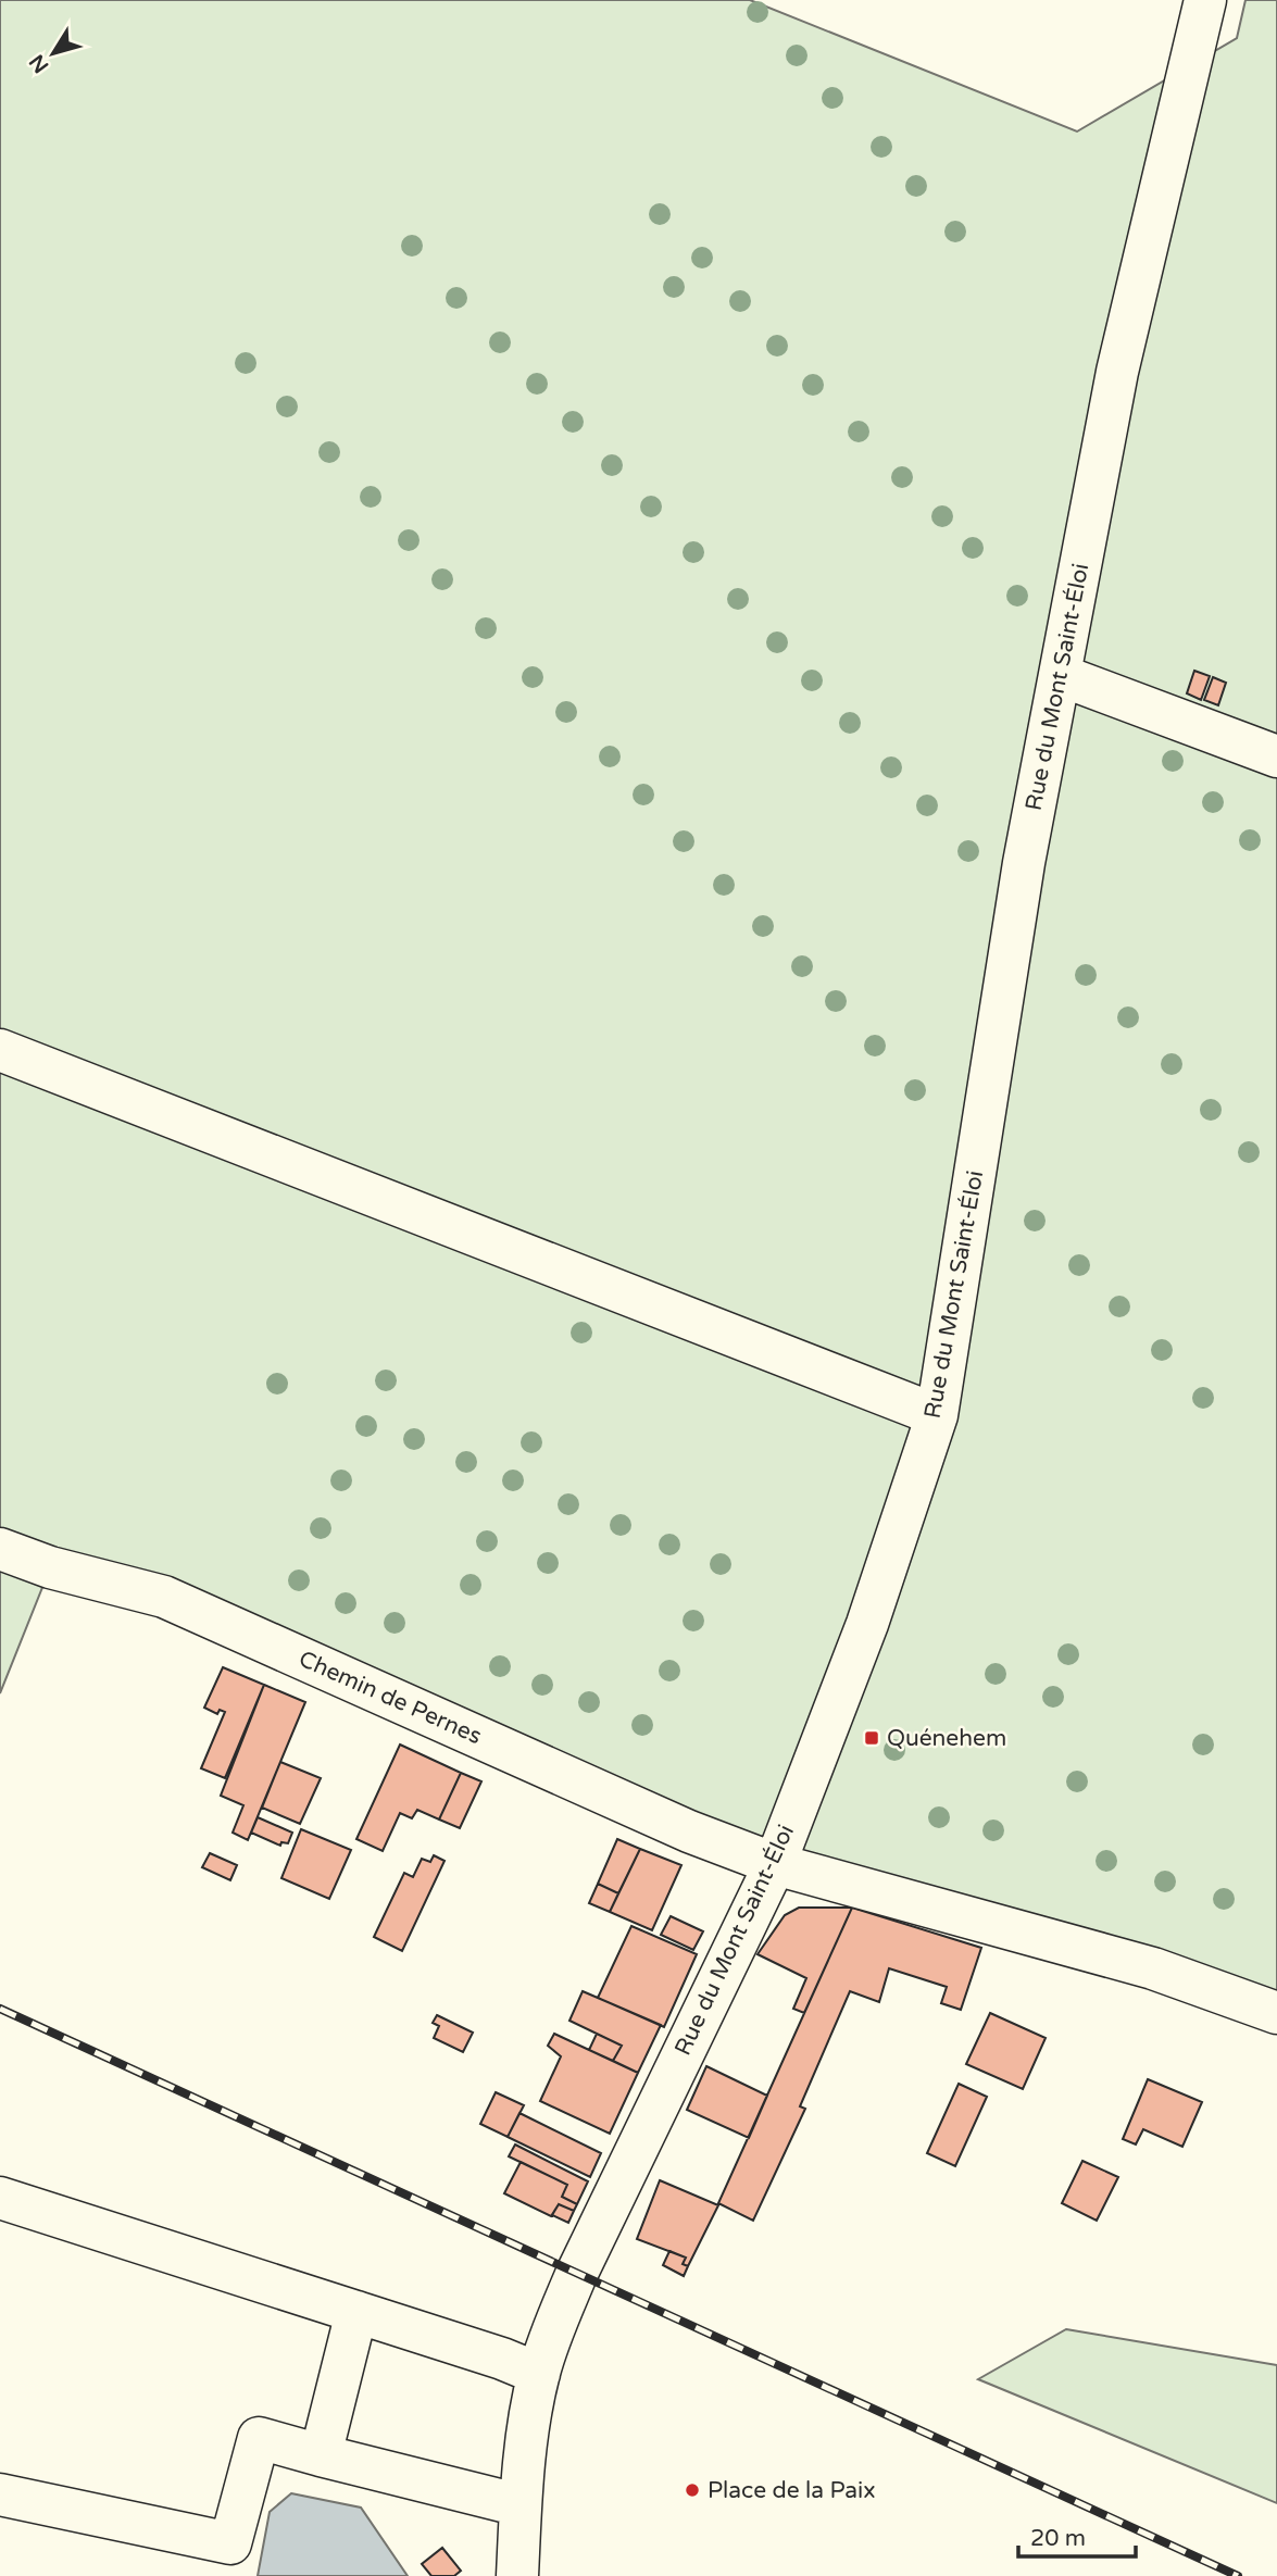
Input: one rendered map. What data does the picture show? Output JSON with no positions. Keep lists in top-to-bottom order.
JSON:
{
  "streets": {
    "street": ["Rue du Mont Saint-Éloi", "Chemin de Pernes"]
  },
  "crossings": [
    ["Rue du Mont Saint-Éloi", "Chemin de Pernes"]
  ],
  "places": {
    "transit": ["Quénehem"],
    "other": ["Place de la Paix"]
  },
  "scale_bar": "20 m",
  "north": "bottom left"
}
